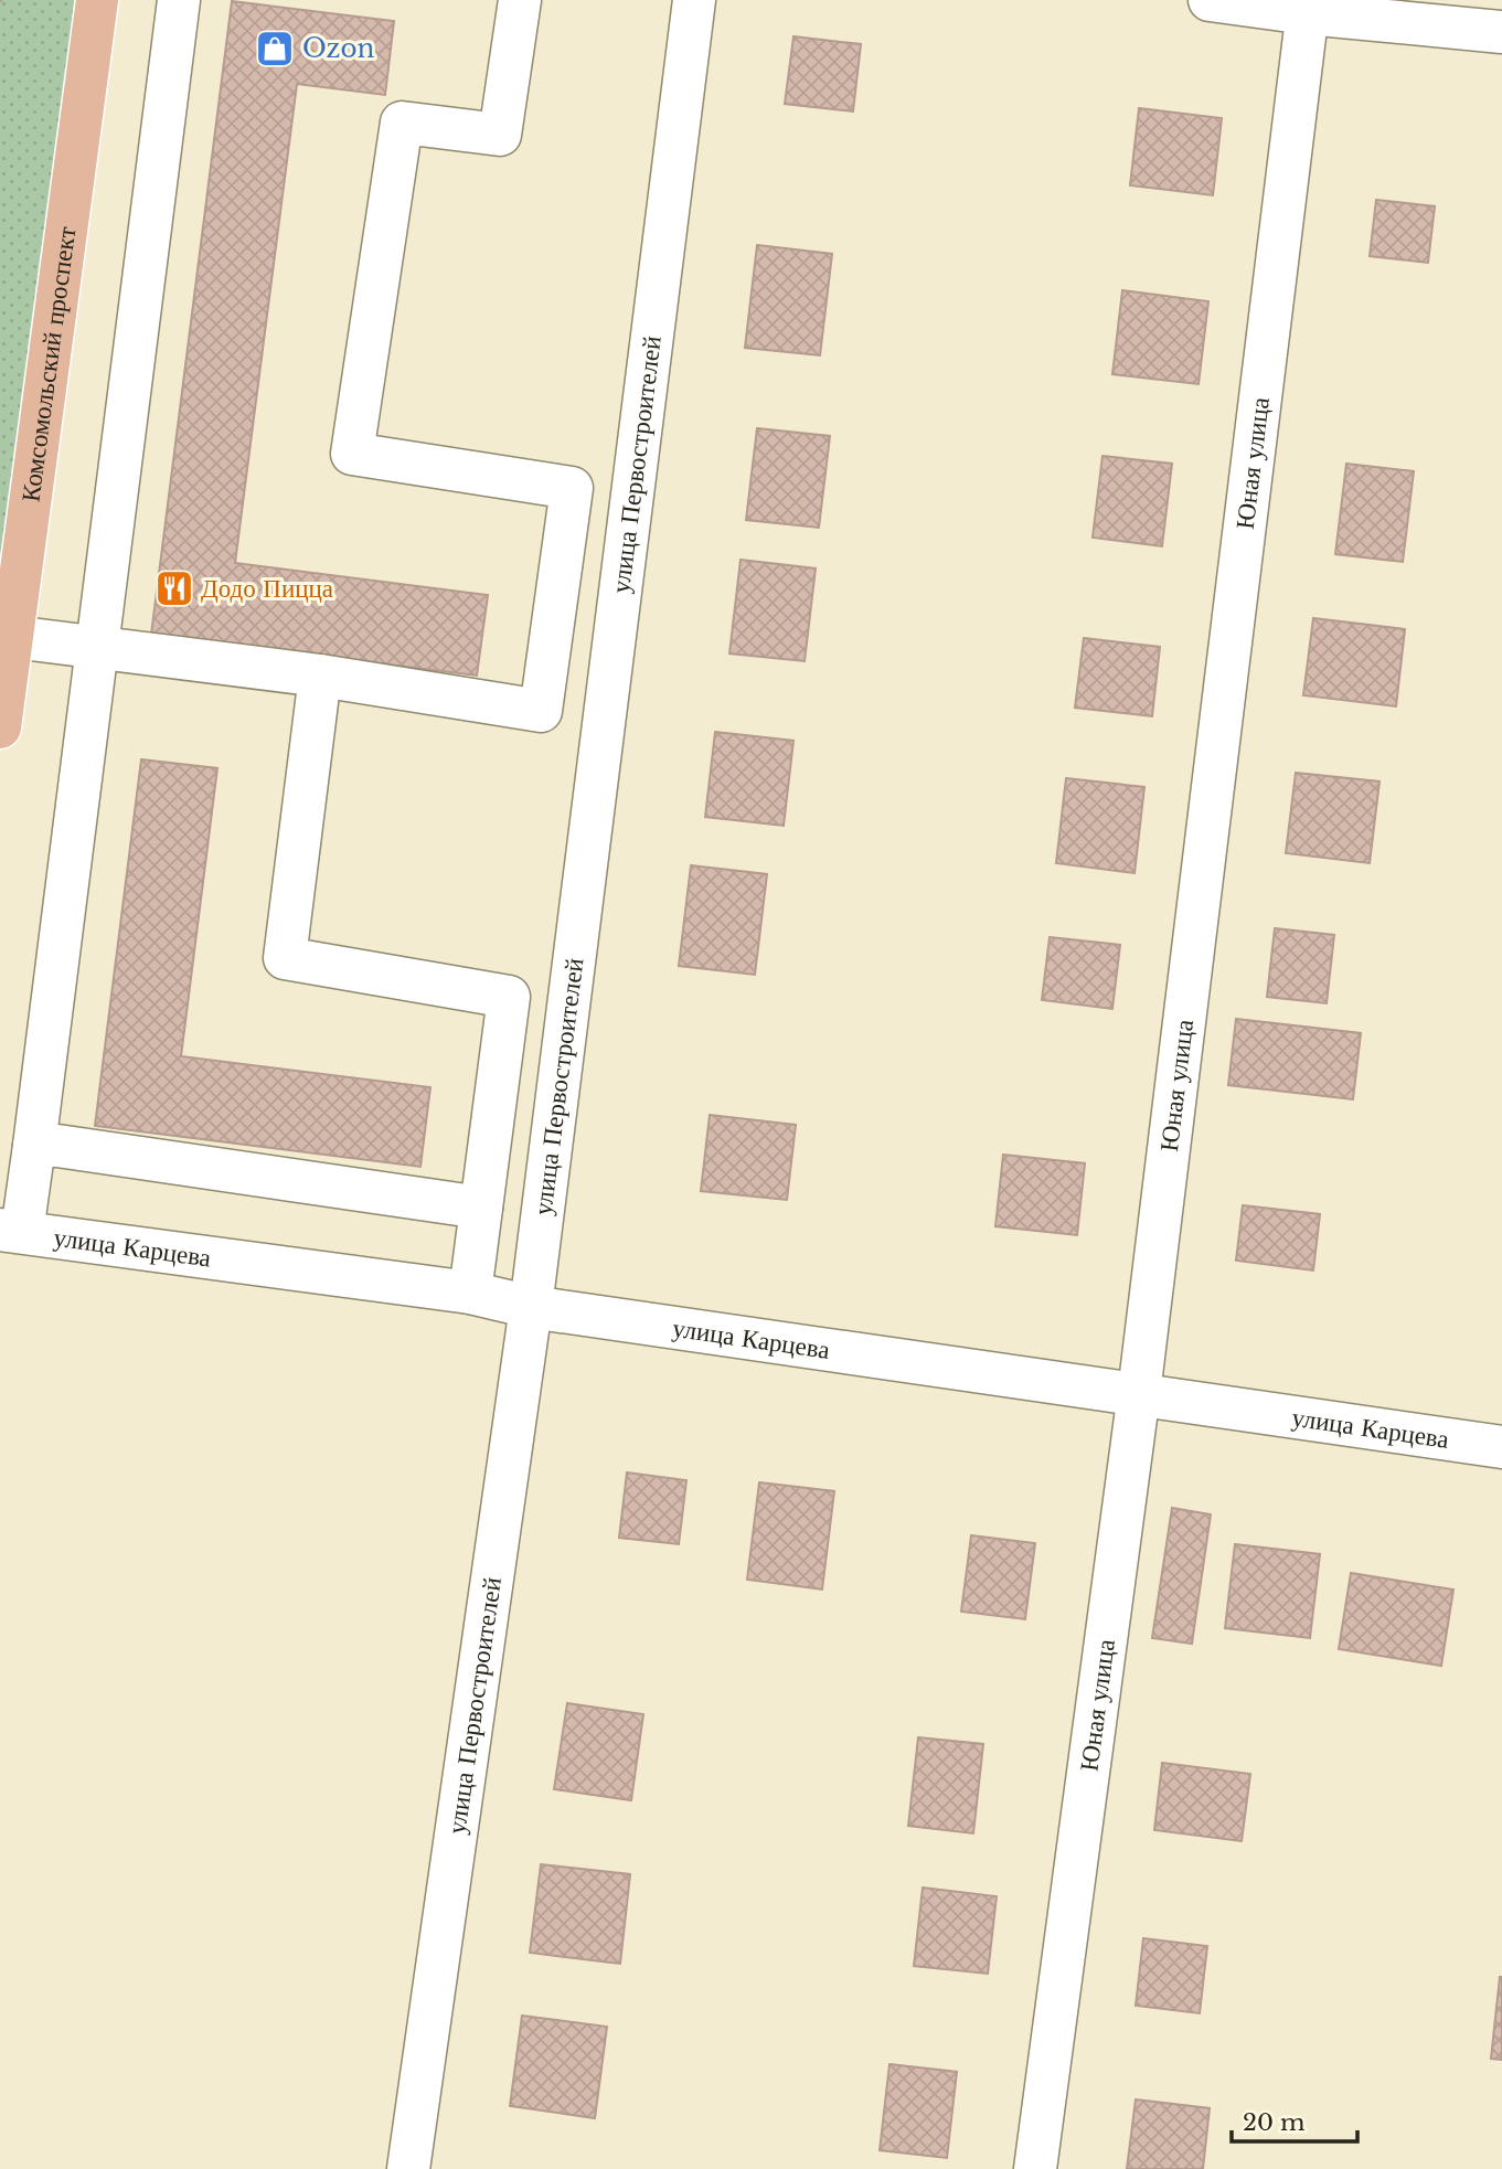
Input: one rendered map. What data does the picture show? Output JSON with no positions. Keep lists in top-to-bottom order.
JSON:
{
  "streets": {
    "main road": ["Комсомольский проспект"],
    "street": ["Юная улица", "улица Первостроителей", "улица Карцева"]
  },
  "crossings": [
    ["Юная улица", "улица Карцева"],
    ["улица Первостроителей", "улица Карцева"]
  ],
  "places": {
    "shop": ["Ozon"],
    "restaurant": ["Додо Пицца"]
  },
  "scale_bar": "20 m"
}
